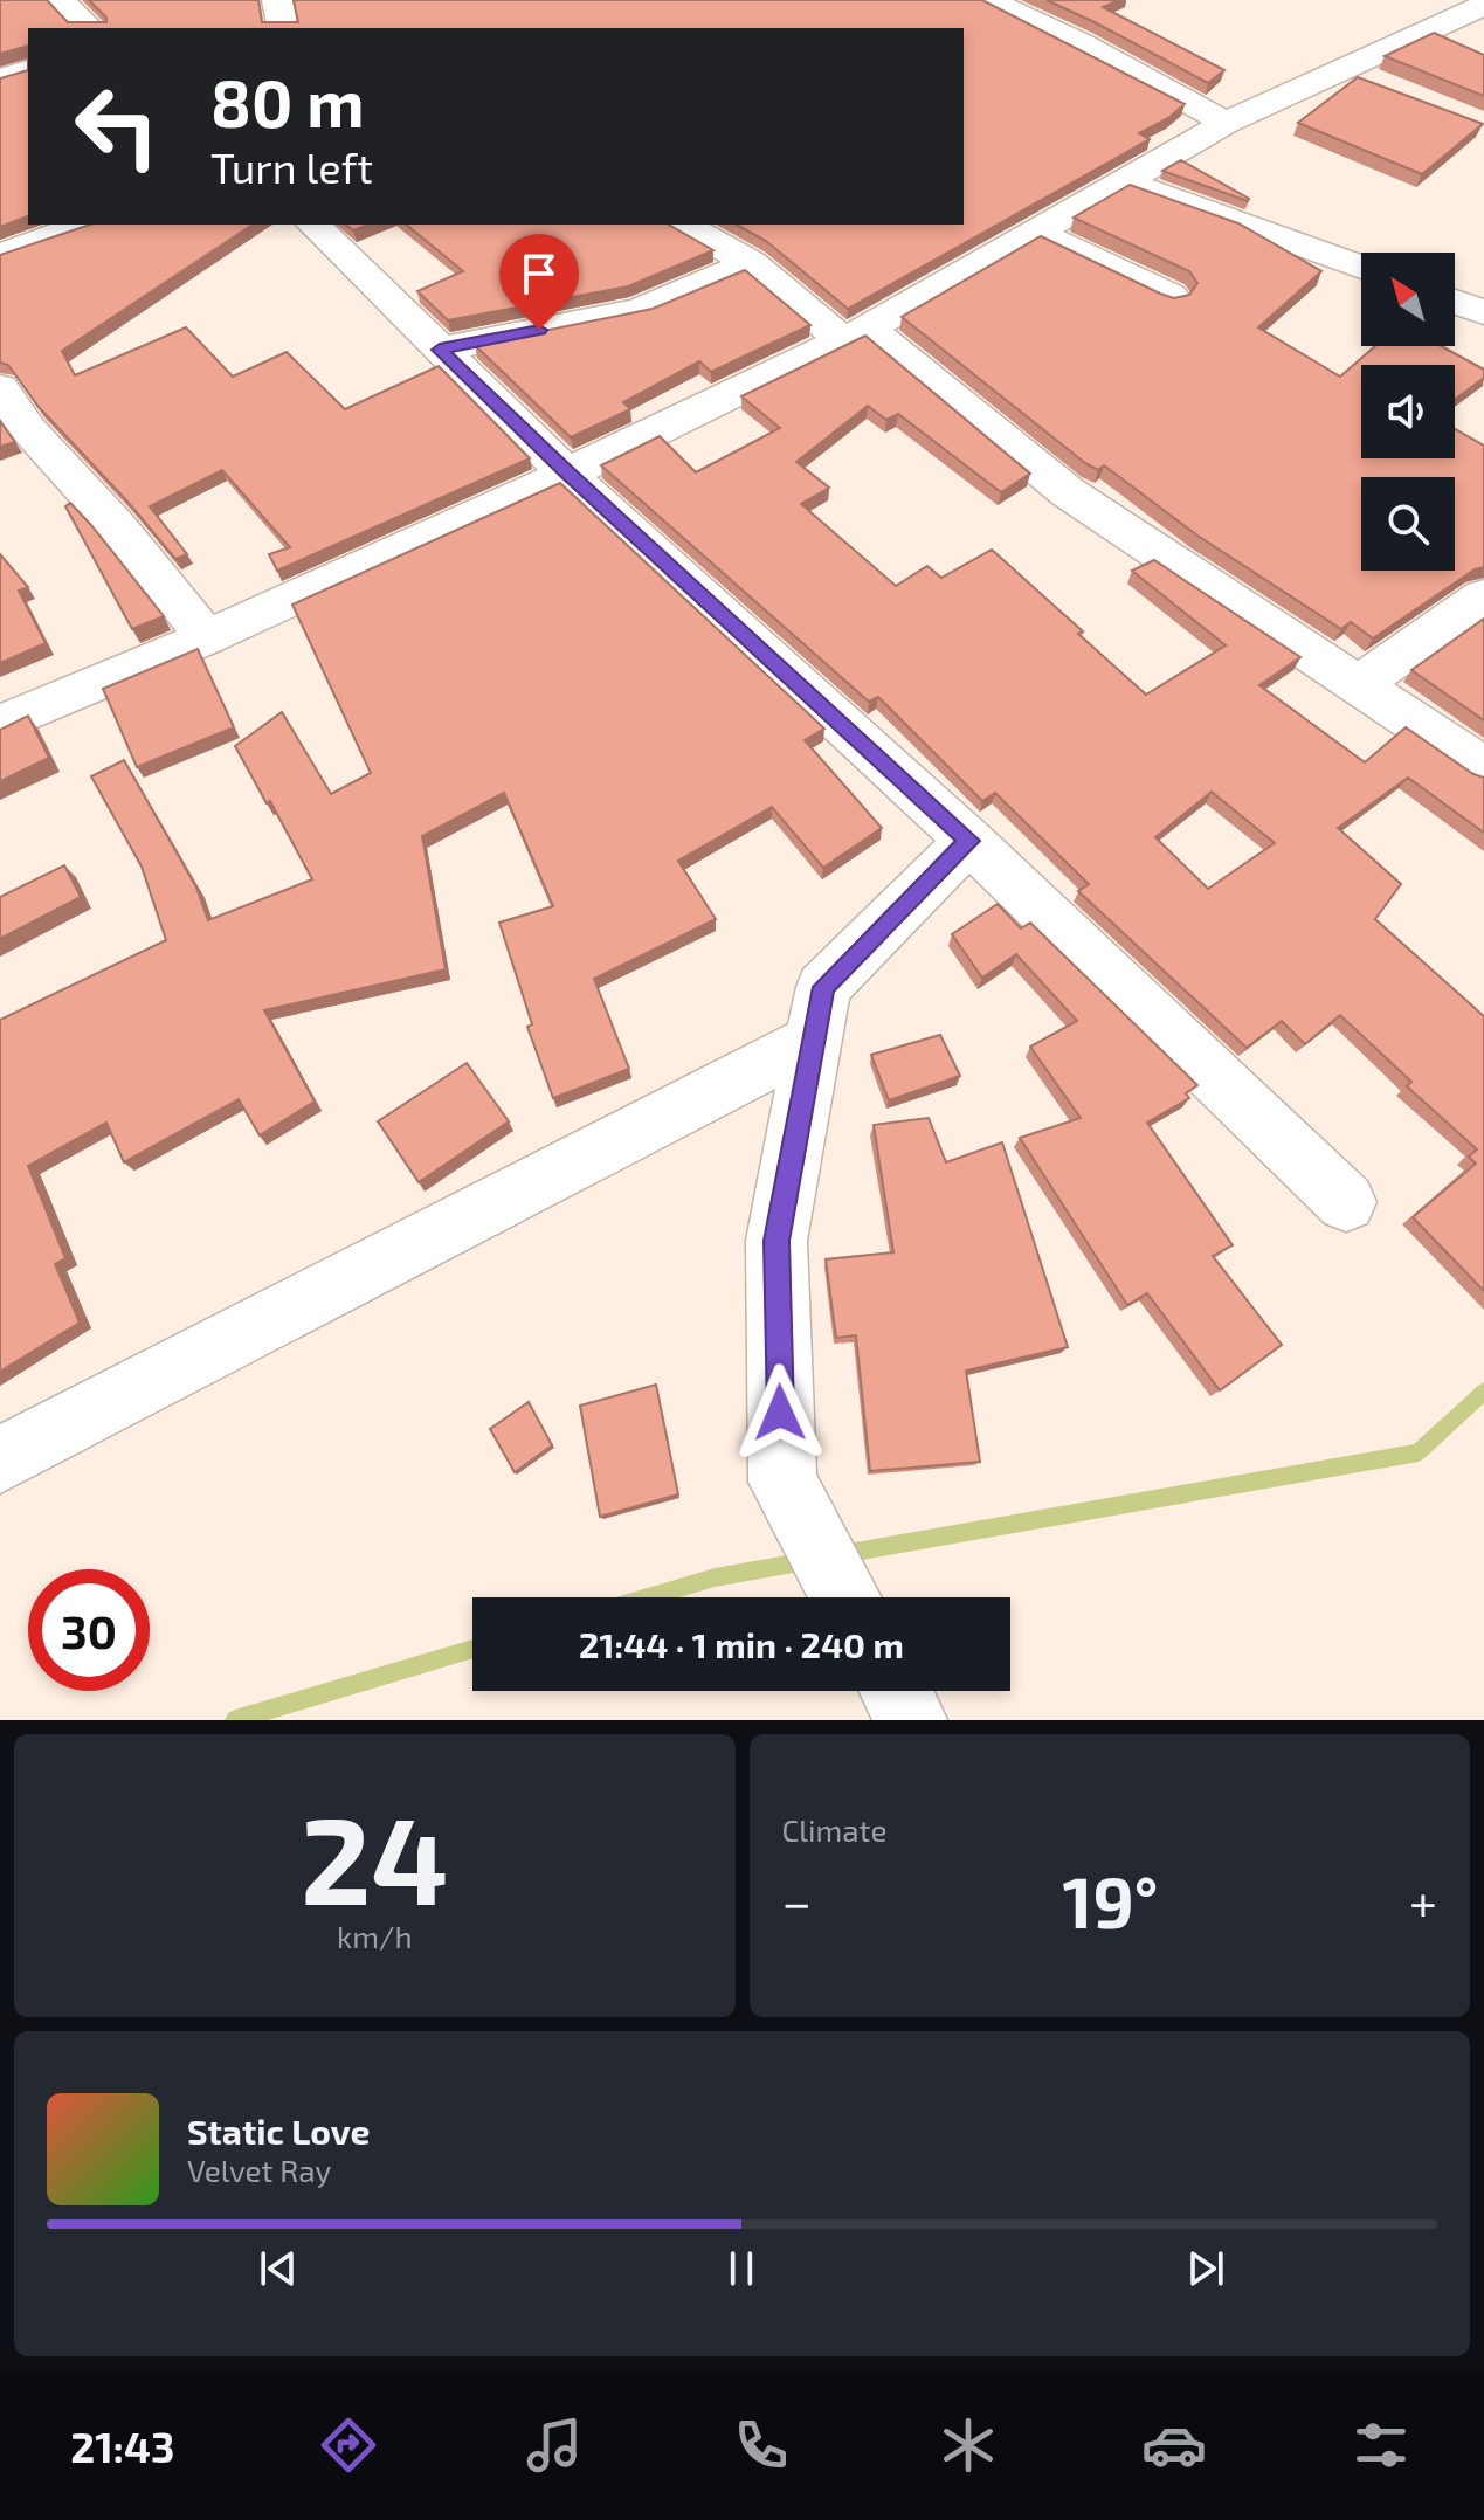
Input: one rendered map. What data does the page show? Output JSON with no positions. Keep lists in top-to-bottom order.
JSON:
{
  "north": "top left",
  "page": {
    "turn": ["80 m", "Turn left"],
    "limit": "30",
    "trip": "21:44 · 1 min · 240 m",
    "tile": [
      ["24", "km/h"],
      "Climate"
    ],
    "heat": ["−", "19°", "+"],
    "song": ["Static Love", "Velvet Ray"],
    "tabs": "21:43"
  }
}
